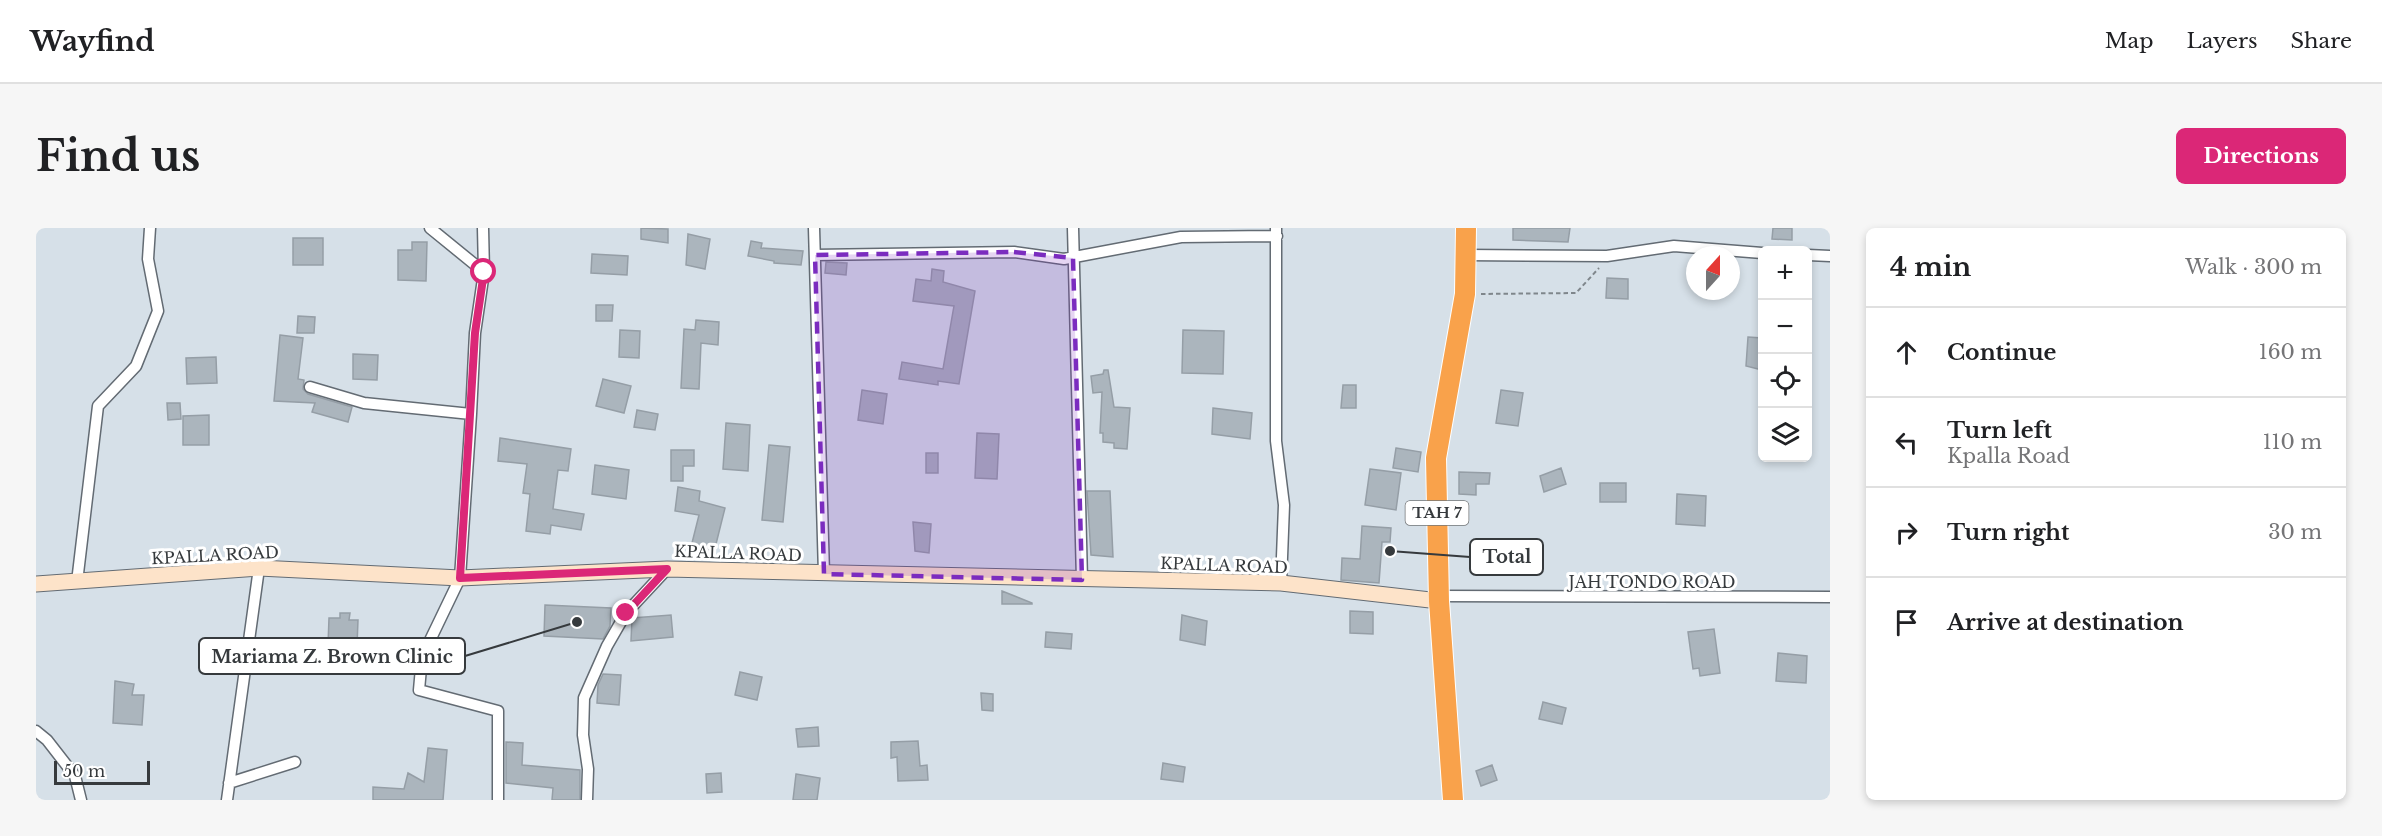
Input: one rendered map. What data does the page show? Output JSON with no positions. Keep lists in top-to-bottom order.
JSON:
{
  "streets": {
    "highway": ["TAH 7"],
    "street": ["KPALLA ROAD", "JAH TONDO ROAD"]
  },
  "crossings": [
    ["TAH 7", "KPALLA ROAD"],
    ["TAH 7", "JAH TONDO ROAD"],
    ["KPALLA ROAD", "JAH TONDO ROAD"]
  ],
  "places": ["Total", "Mariama Z. Brown Clinic"],
  "scale_bar": "50 m",
  "north": "top",
  "page": {
    "header": "Wayfind",
    "nav": ["Map", "Layers", "Share"],
    "buttons": "Directions",
    "title": "Find us",
    "heading": ["4 min", "Walk · 300 m"],
    "map_buttons": ["+", "−"],
    "list": [
      ["Continue", "160 m"],
      ["Turn left", "Kpalla Road", "110 m"],
      ["Turn right", "30 m"],
      "Arrive at destination"
    ],
    "scale": "50 m"
  }
}
